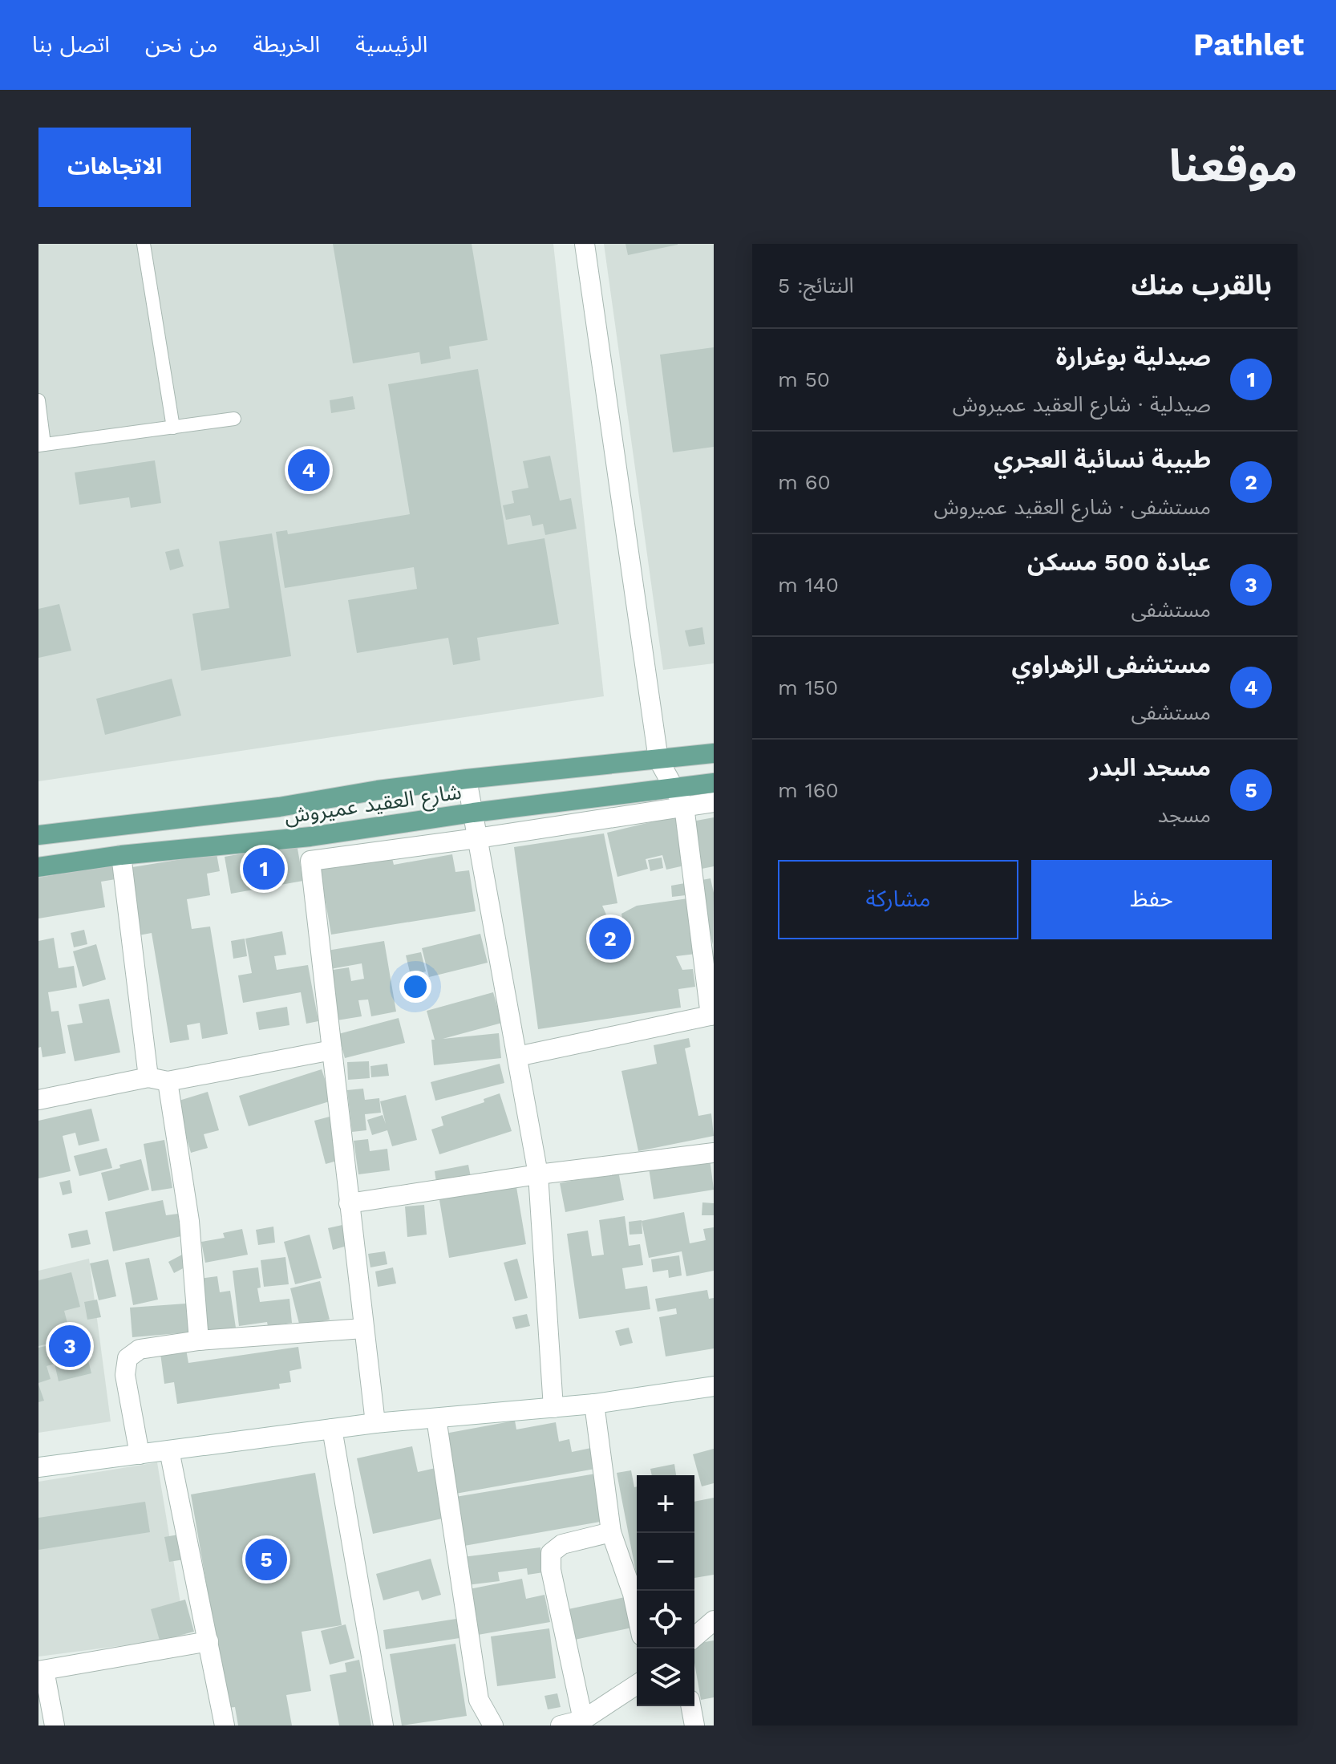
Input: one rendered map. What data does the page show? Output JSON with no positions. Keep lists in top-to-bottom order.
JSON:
{
  "streets": {
    "main road": ["شارع العقيد عميروش"]
  },
  "page": {
    "header": "Pathlet",
    "nav": [
      "الرئيسية",
      "الخريطة",
      "من نحن",
      "اتصل بنا"
    ],
    "title": "موقعنا",
    "buttons": [
      "الاتجاهات",
      ["حفظ", "مشاركة"]
    ],
    "heading": ["بالقرب منك", "النتائج: 5"],
    "list": [
      {
        "mark": "1",
        "name": "صيدلية بوغرارة",
        "note": "صيدلية · شارع العقيد عميروش",
        "value": "50 m"
      },
      {
        "mark": "2",
        "name": "طبيبة نسائية العجري",
        "note": "مستشفى · شارع العقيد عميروش",
        "value": "60 m"
      },
      {
        "mark": "3",
        "name": "عيادة 500 مسكن",
        "note": "مستشفى",
        "value": "140 m"
      },
      {
        "mark": "4",
        "name": "مستشفى الزهراوي",
        "note": "مستشفى",
        "value": "150 m"
      },
      {
        "mark": "5",
        "name": "مسجد البدر",
        "note": "مسجد",
        "value": "160 m"
      }
    ],
    "pins": [
      "4",
      "1",
      "2",
      "3",
      "5"
    ],
    "map_buttons": ["+", "−"]
  }
}
